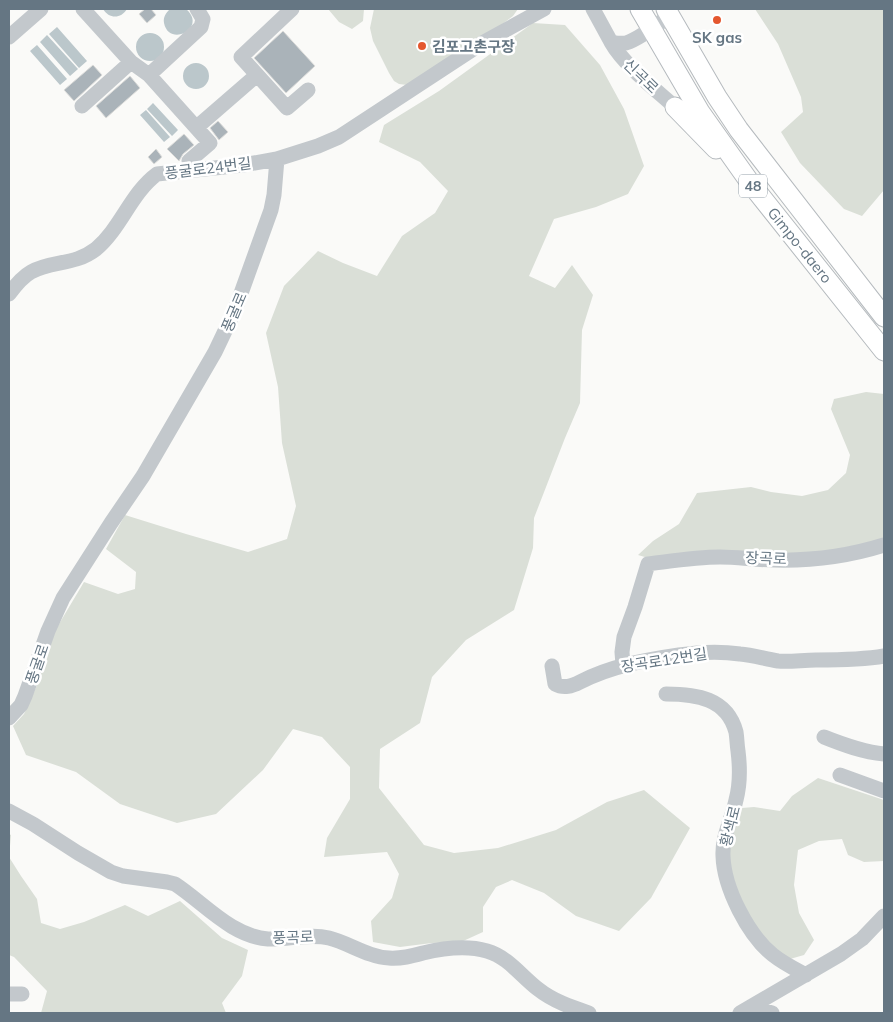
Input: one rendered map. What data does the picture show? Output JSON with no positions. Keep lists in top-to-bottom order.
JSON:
{
  "streets": {
    "main road": ["48", "Gimpo-daero"],
    "street": [
      "신곡로",
      "풍굴로24번길",
      "풍굴로",
      "장곡로",
      "장곡로12번길",
      "황색로",
      "풍곡로"
    ]
  },
  "crossings": [
    ["신곡로", "Gimpo-daero"],
    ["풍굴로24번길", "풍굴로"],
    ["장곡로", "장곡로12번길"]
  ],
  "places": ["SK gas", "김포고촌구장"]
}
